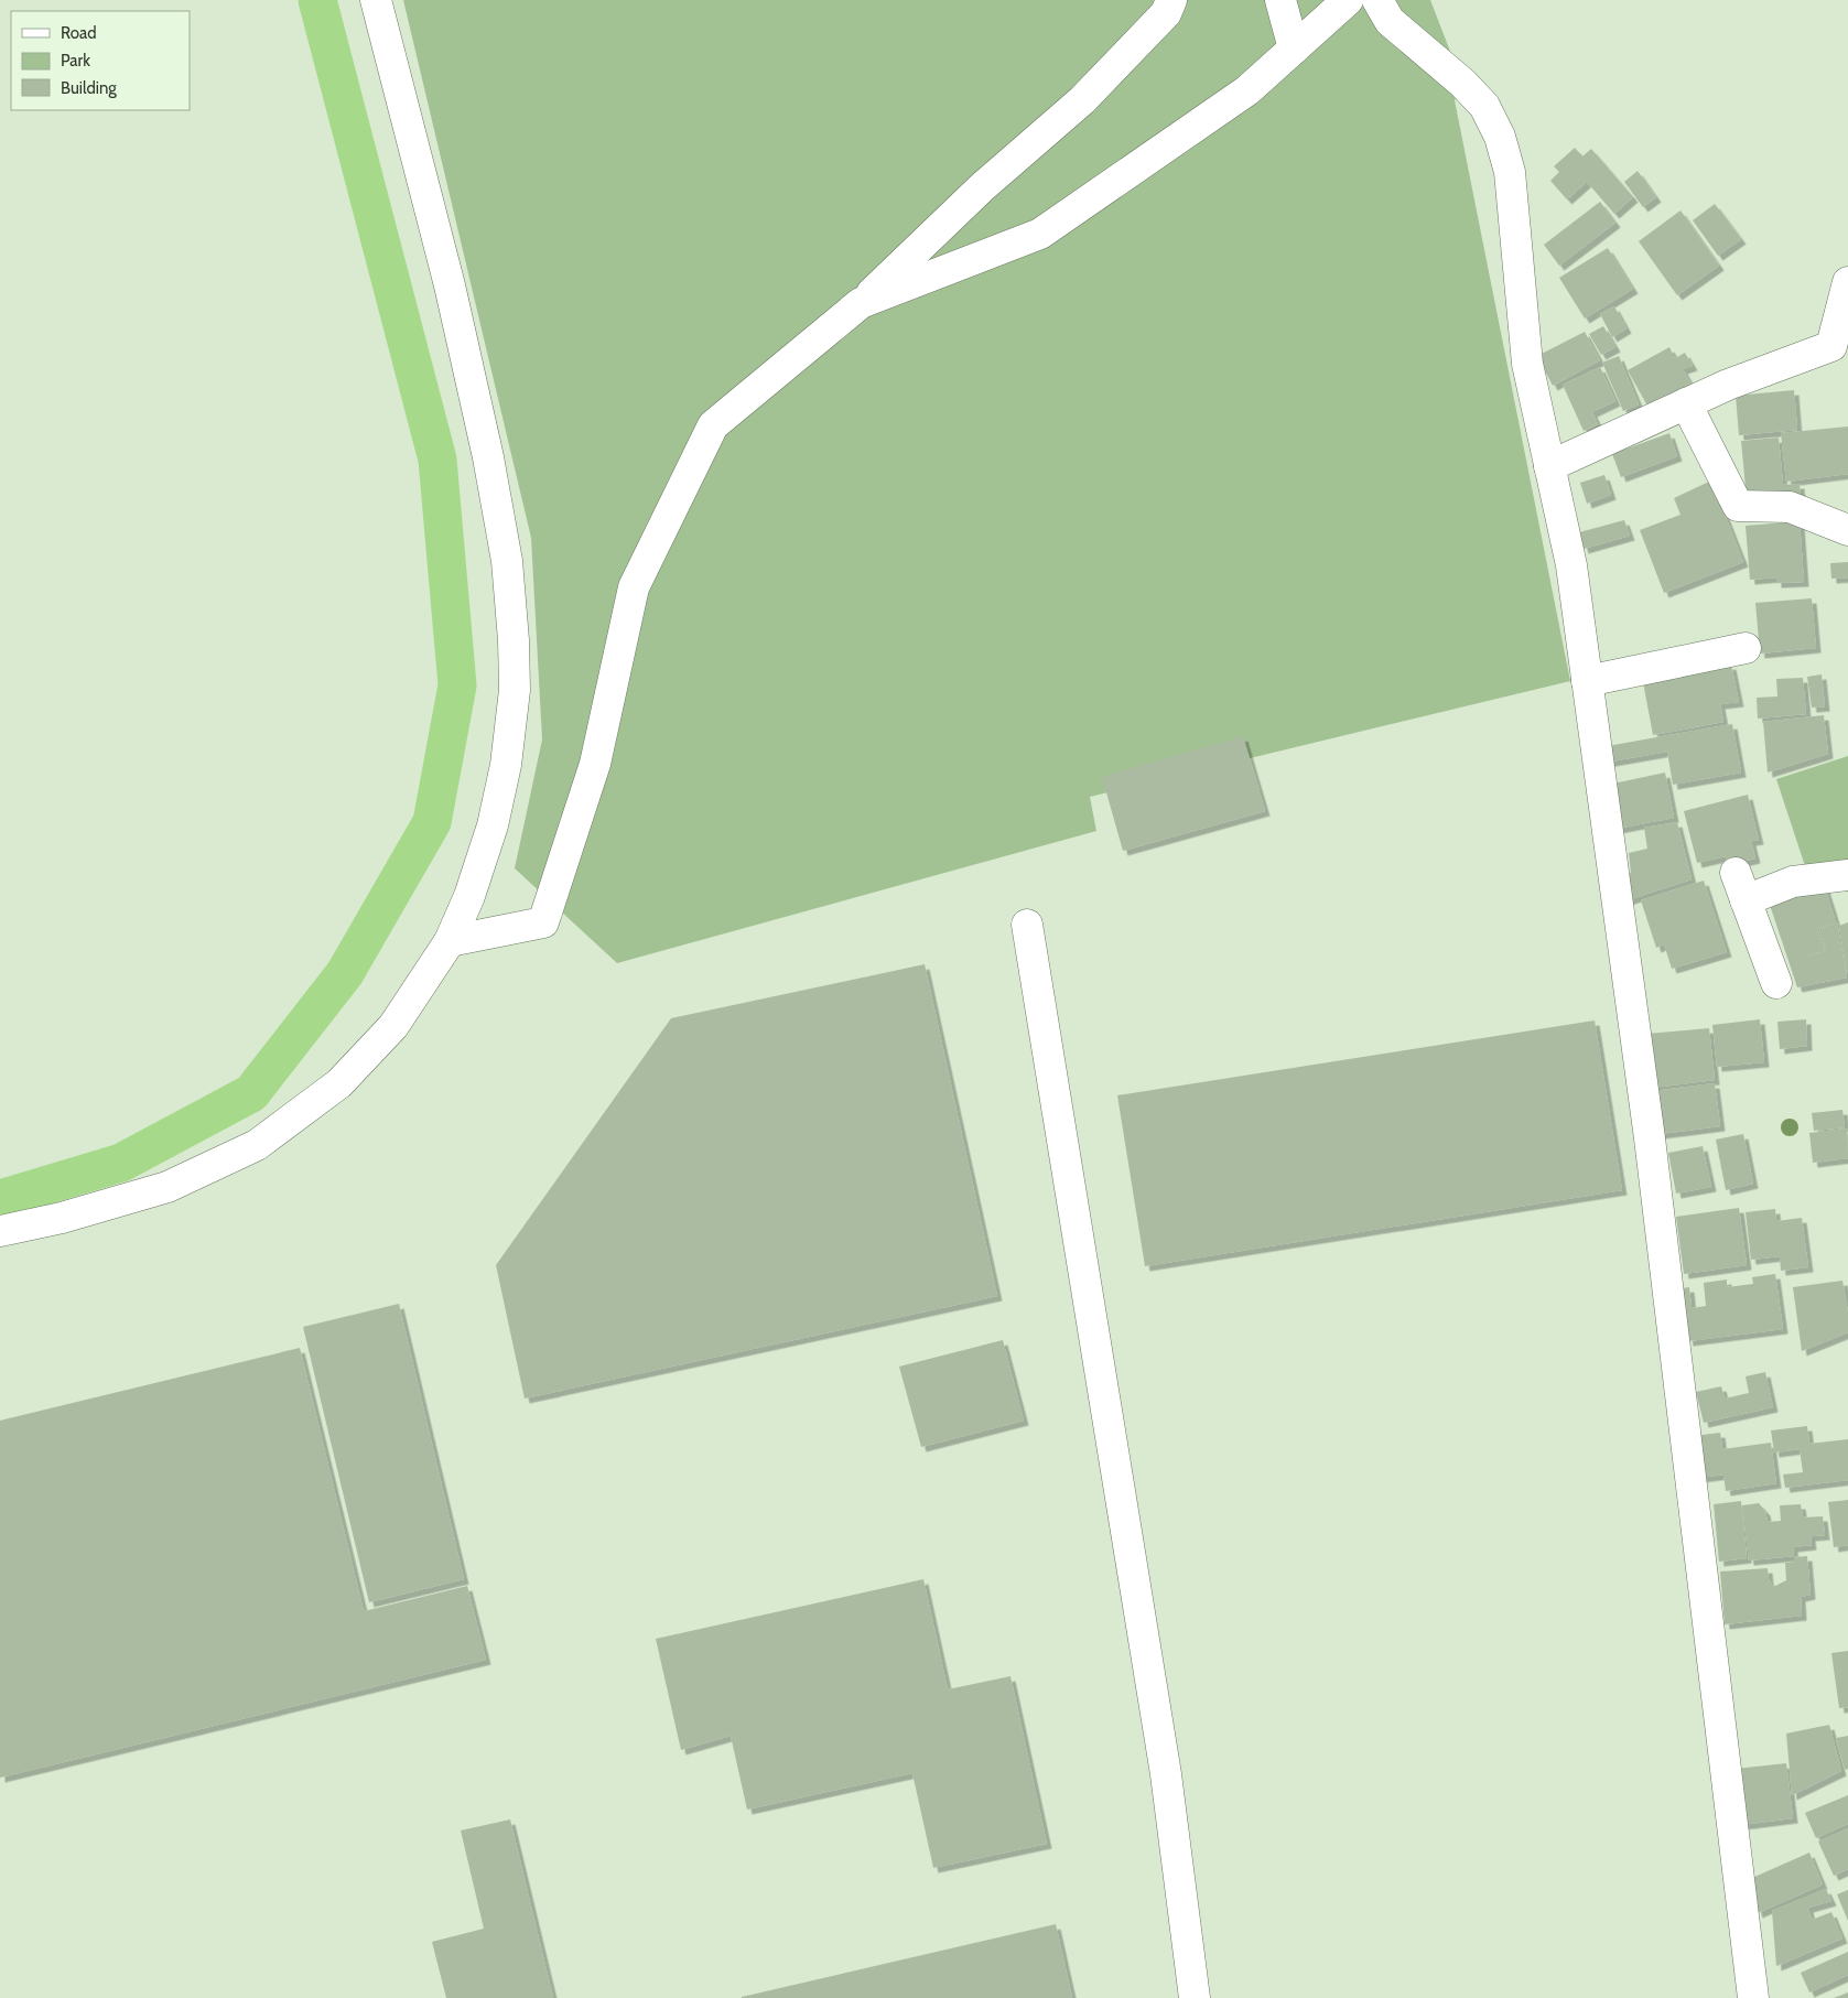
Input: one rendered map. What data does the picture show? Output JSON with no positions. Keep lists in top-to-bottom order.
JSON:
{
  "legend": ["Road", "Park", "Building"]
}
